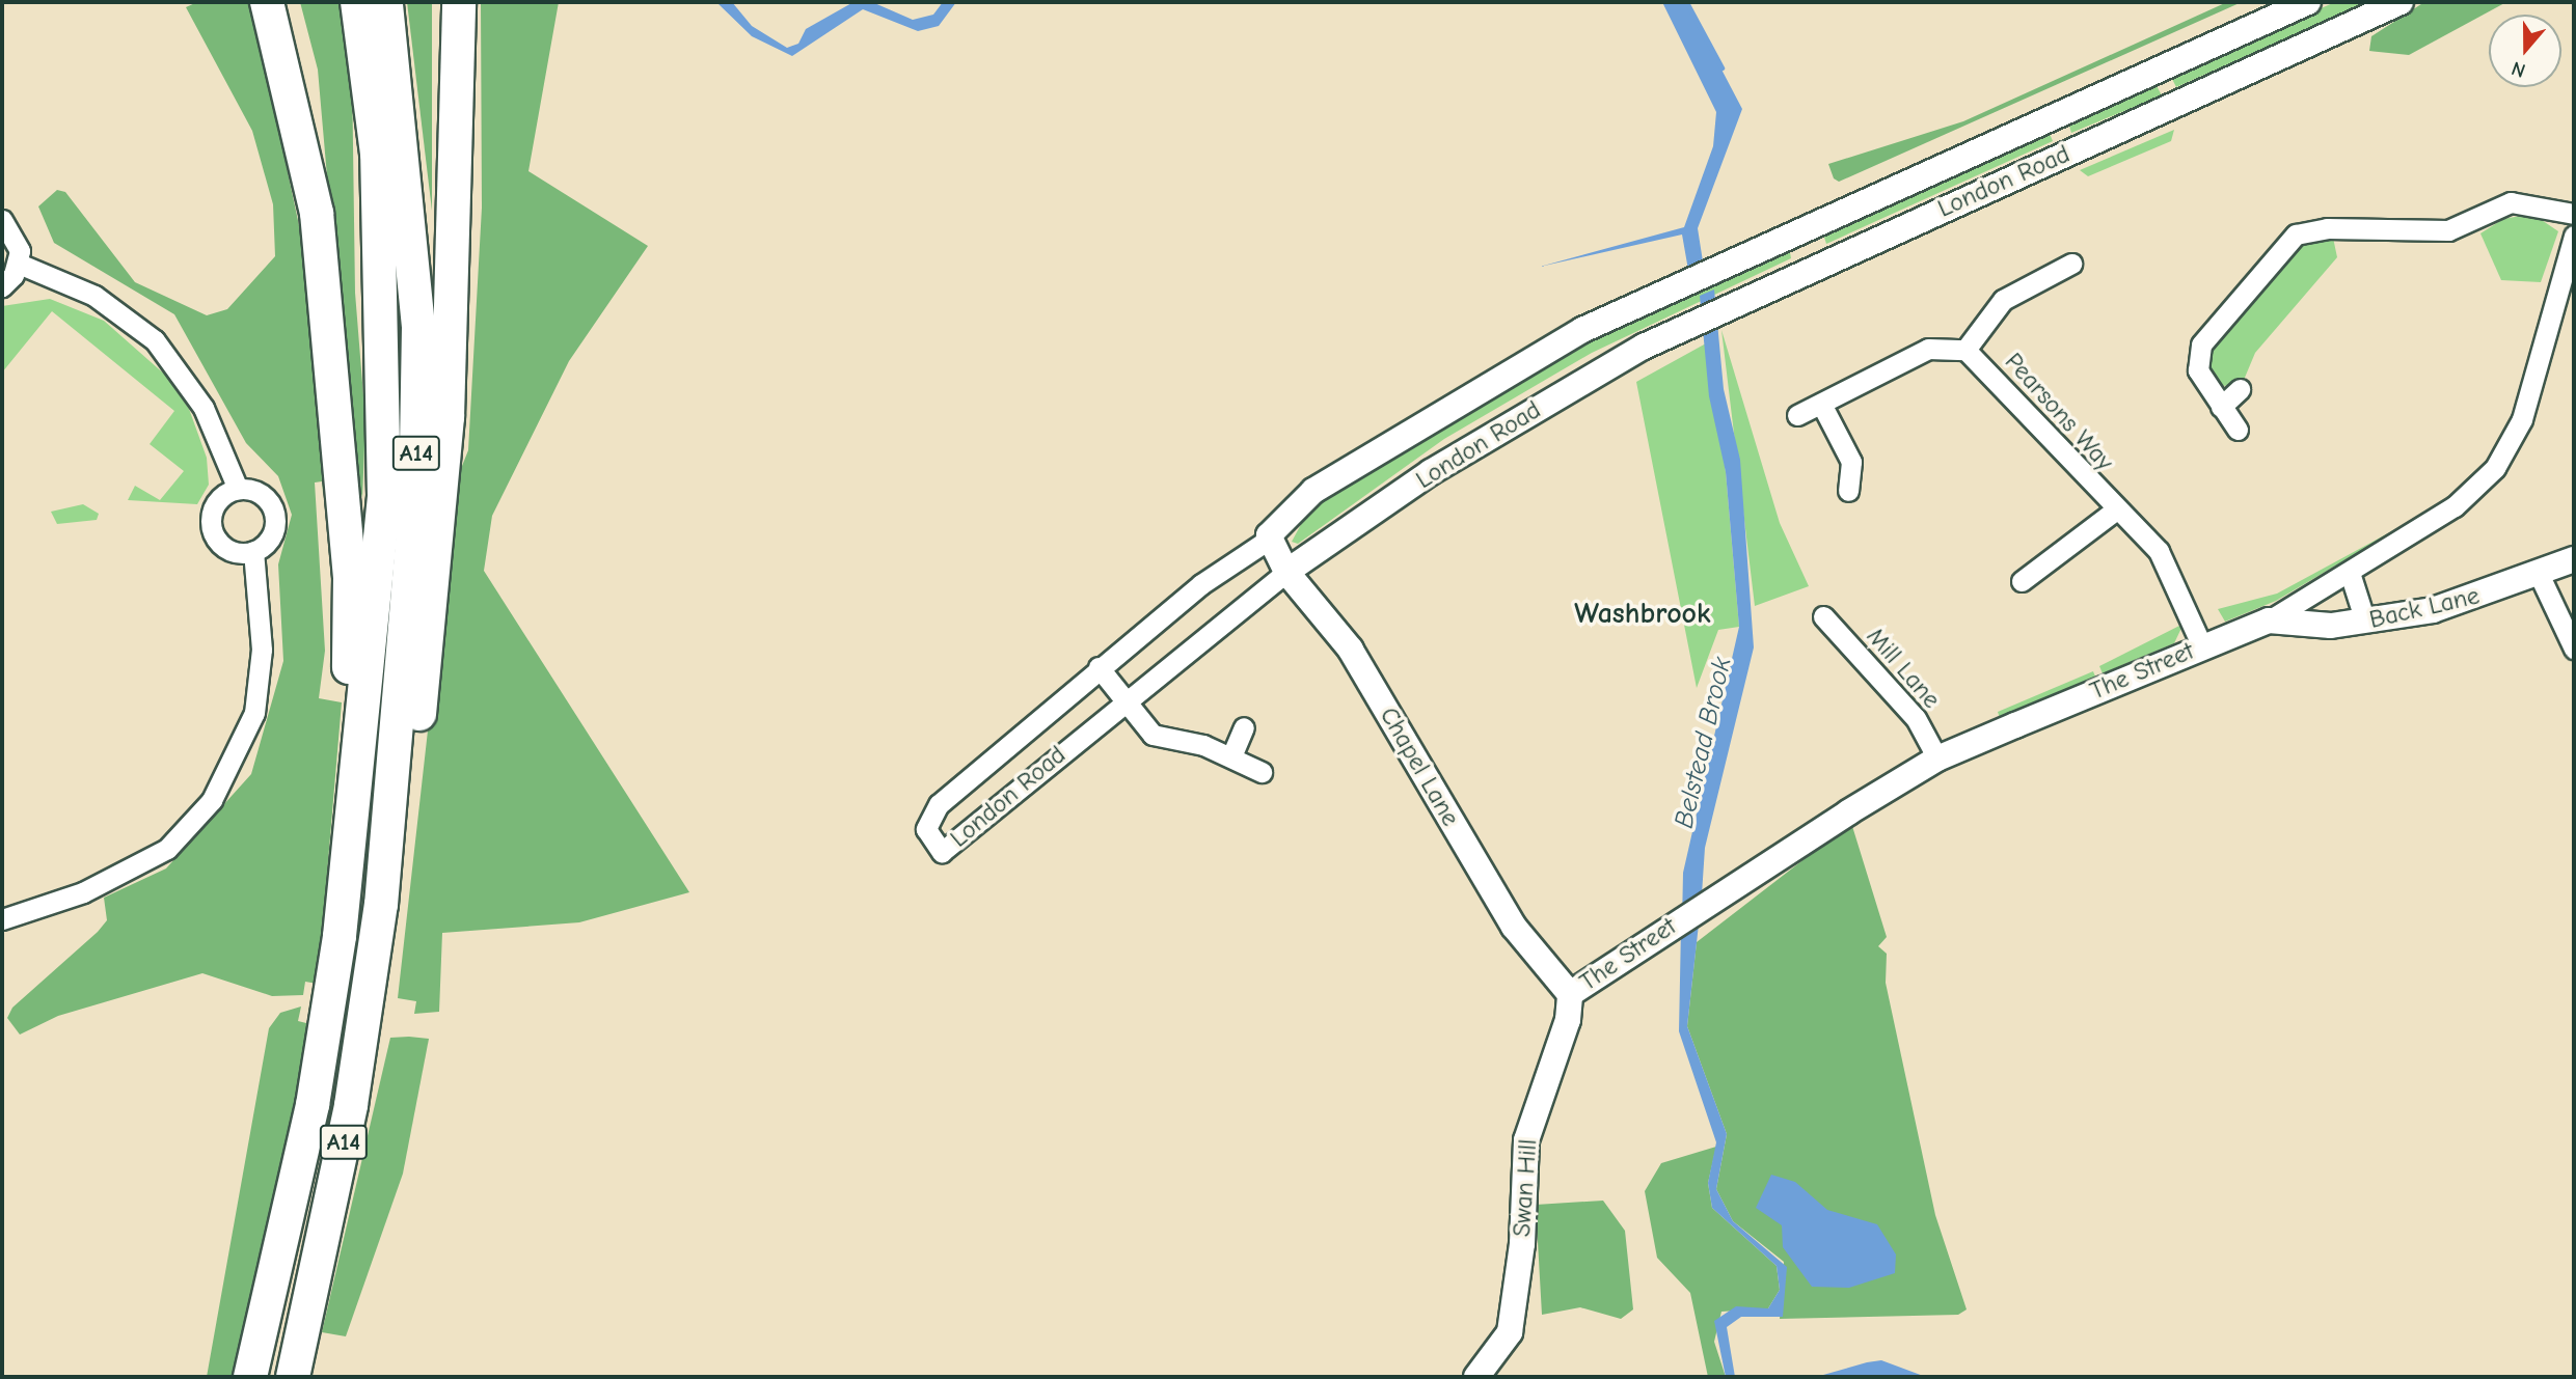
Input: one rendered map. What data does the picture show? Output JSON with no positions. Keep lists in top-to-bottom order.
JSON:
{
  "streets": {
    "highway": ["A14"],
    "street": [
      "London Road",
      "Pearsons Way",
      "Back Lane",
      "Mill Lane",
      "The Street",
      "Chapel Lane",
      "Swan Hill"
    ]
  },
  "crossings": [
    ["London Road", "Chapel Lane"],
    ["Pearsons Way", "The Street"],
    ["Back Lane", "The Street"],
    ["Mill Lane", "The Street"],
    ["The Street", "Chapel Lane"],
    ["The Street", "Swan Hill"],
    ["Chapel Lane", "Swan Hill"]
  ],
  "districts": ["Washbrook"],
  "water": ["Belstead Brook"],
  "north": "bottom"
}
